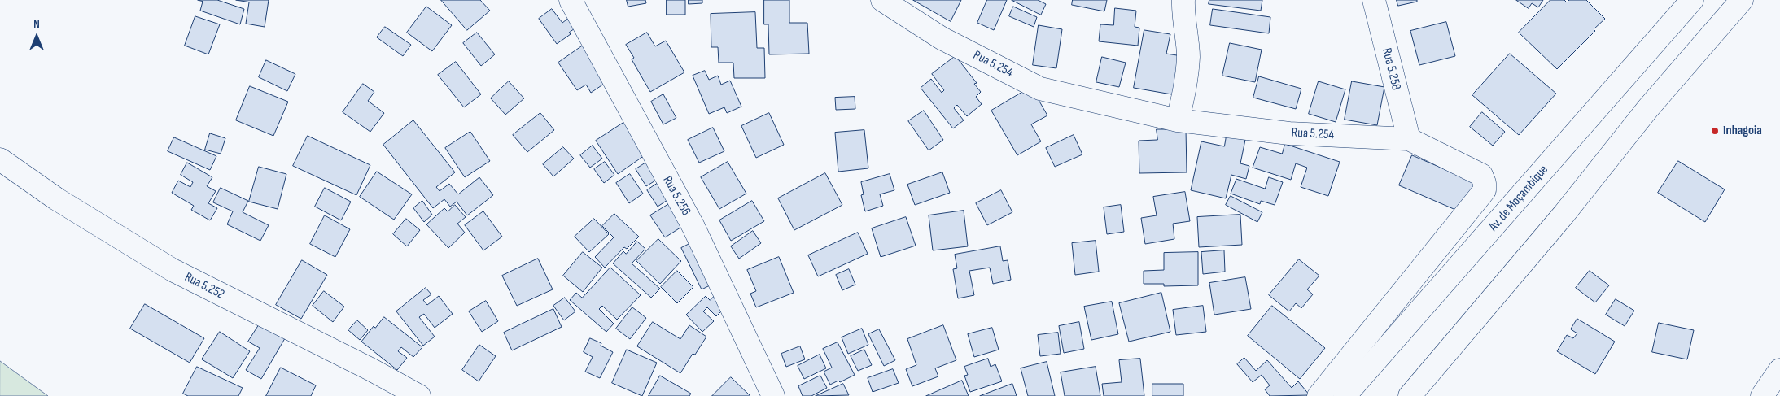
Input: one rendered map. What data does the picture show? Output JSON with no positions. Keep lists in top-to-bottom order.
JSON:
{
  "streets": {
    "main road": [
      "Rua 5.254",
      "Rua 5.258",
      "Rua 5.256",
      "Av. de Moçambique",
      "Rua 5.252"
    ]
  },
  "crossings": [
    ["Rua 5.254", "Rua 5.258"]
  ],
  "places": ["Inhagoia"],
  "north": "top"
}
